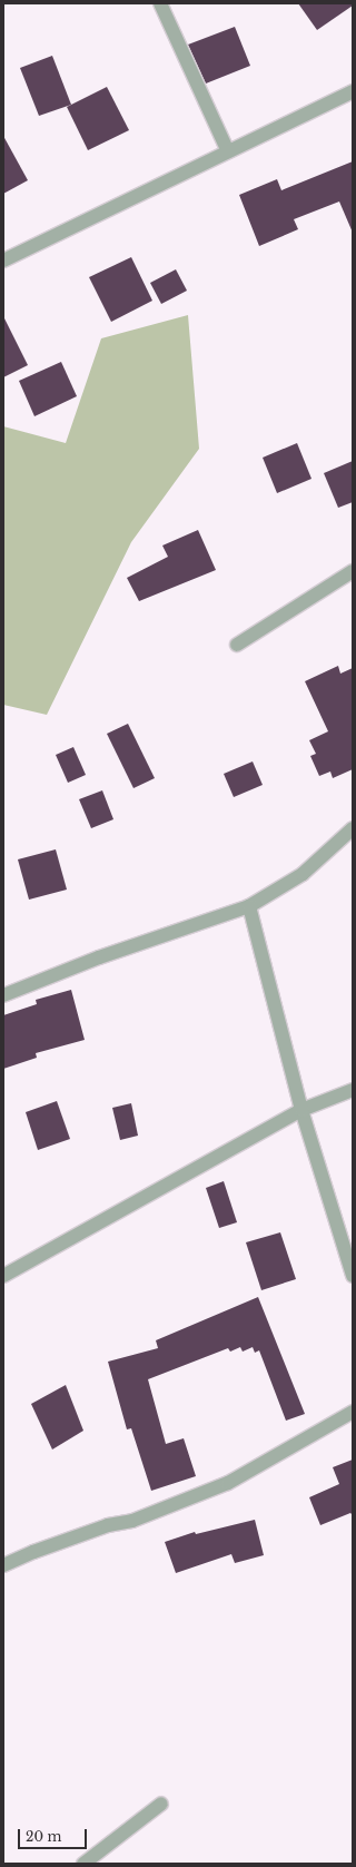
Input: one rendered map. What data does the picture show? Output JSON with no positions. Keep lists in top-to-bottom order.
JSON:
{
  "scale_bar": "20 m"
}
